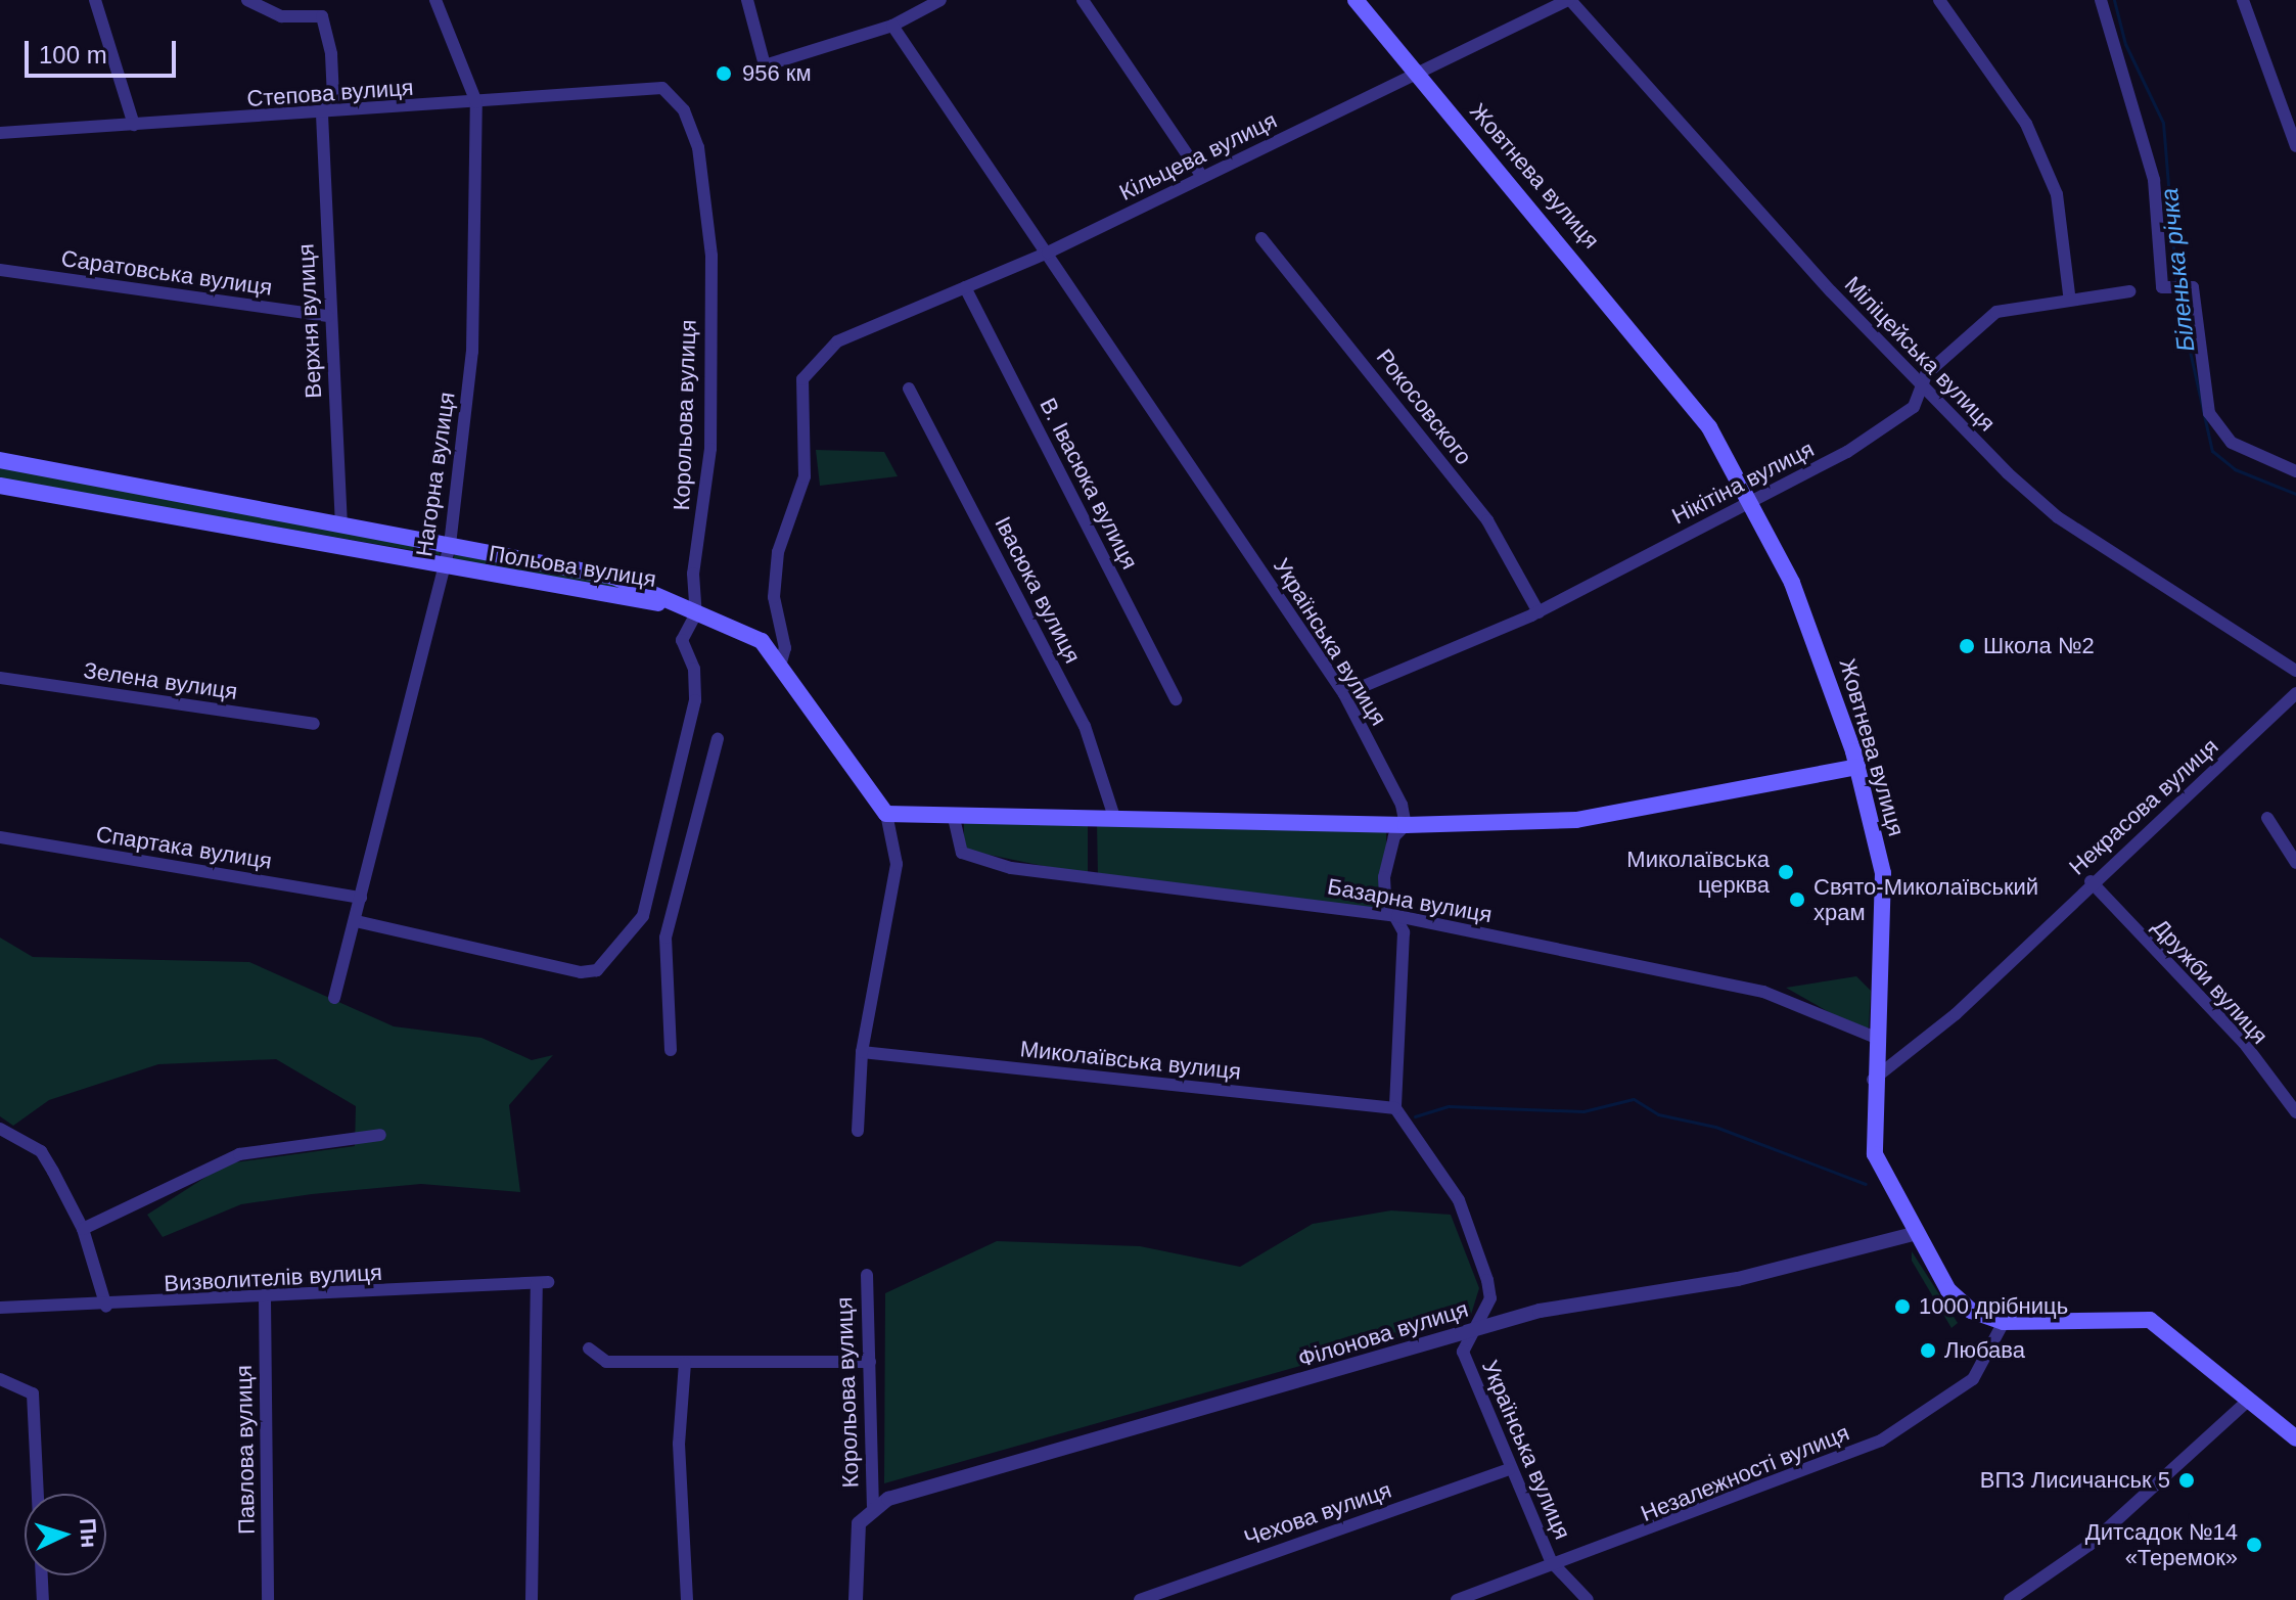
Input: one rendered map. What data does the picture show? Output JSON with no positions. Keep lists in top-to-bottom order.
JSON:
{
  "streets": {
    "main road": ["Жовтнева вулиця", "Польова вулиця"],
    "street": [
      "Степова вулиця",
      "Кільцева вулиця",
      "Саратовська вулиця",
      "Верхня вулиця",
      "Міліцейська вулиця",
      "Рокосовского",
      "Корольова вулиця",
      "Нагорна вулиця",
      "Нікітіна вулиця",
      "В. Івасюка вулиця",
      "Івасюка вулиця",
      "Українська вулиця",
      "Зелена вулиця",
      "Некрасова вулиця",
      "Спартака вулиця",
      "Базарна вулиця",
      "Дружби вулиця",
      "Миколаївська вулиця",
      "Визволителів вулиця",
      "Філонова вулиця",
      "Павлова вулиця",
      "Незалежності вулиця",
      "Чехова вулиця"
    ]
  },
  "crossings": [
    ["Степова вулиця", "Верхня вулиця"],
    ["Степова вулиця", "Корольова вулиця"],
    ["Степова вулиця", "Нагорна вулиця"],
    ["Кільцева вулиця", "Жовтнева вулиця"],
    ["Кільцева вулиця", "Міліцейська вулиця"],
    ["Кільцева вулиця", "В. Івасюка вулиця"],
    ["Кільцева вулиця", "Українська вулиця"],
    ["Жовтнева вулиця", "Нікітіна вулиця"],
    ["Жовтнева вулиця", "Некрасова вулиця"],
    ["Жовтнева вулиця", "Базарна вулиця"],
    ["Жовтнева вулиця", "Філонова вулиця"],
    ["Жовтнева вулиця", "Незалежності вулиця"],
    ["Саратовська вулиця", "Верхня вулиця"],
    ["Верхня вулиця", "Польова вулиця"],
    ["Міліцейська вулиця", "Нікітіна вулиця"],
    ["Рокосовского", "Нікітіна вулиця"],
    ["Корольова вулиця", "Нагорна вулиця"],
    ["Корольова вулиця", "Філонова вулиця"],
    ["Нагорна вулиця", "Польова вулиця"],
    ["Нагорна вулиця", "Спартака вулиця"],
    ["Нікітіна вулиця", "Українська вулиця"],
    ["Українська вулиця", "Миколаївська вулиця"],
    ["Українська вулиця", "Філонова вулиця"],
    ["Українська вулиця", "Незалежності вулиця"],
    ["Українська вулиця", "Чехова вулиця"],
    ["Некрасова вулиця", "Дружби вулиця"],
    ["Визволителів вулиця", "Павлова вулиця"]
  ],
  "water": ["Біленька річка"],
  "places": [
    "956 км",
    "Школа №2",
    "Миколаївська церква",
    "Свято-Миколаївський храм",
    "1000 дрібниць",
    "Любава",
    "ВПЗ Лисичанськ 5",
    "Дитсадок №14 «Теремок»"
  ],
  "scale_bar": "100 m",
  "north": "right"
}
